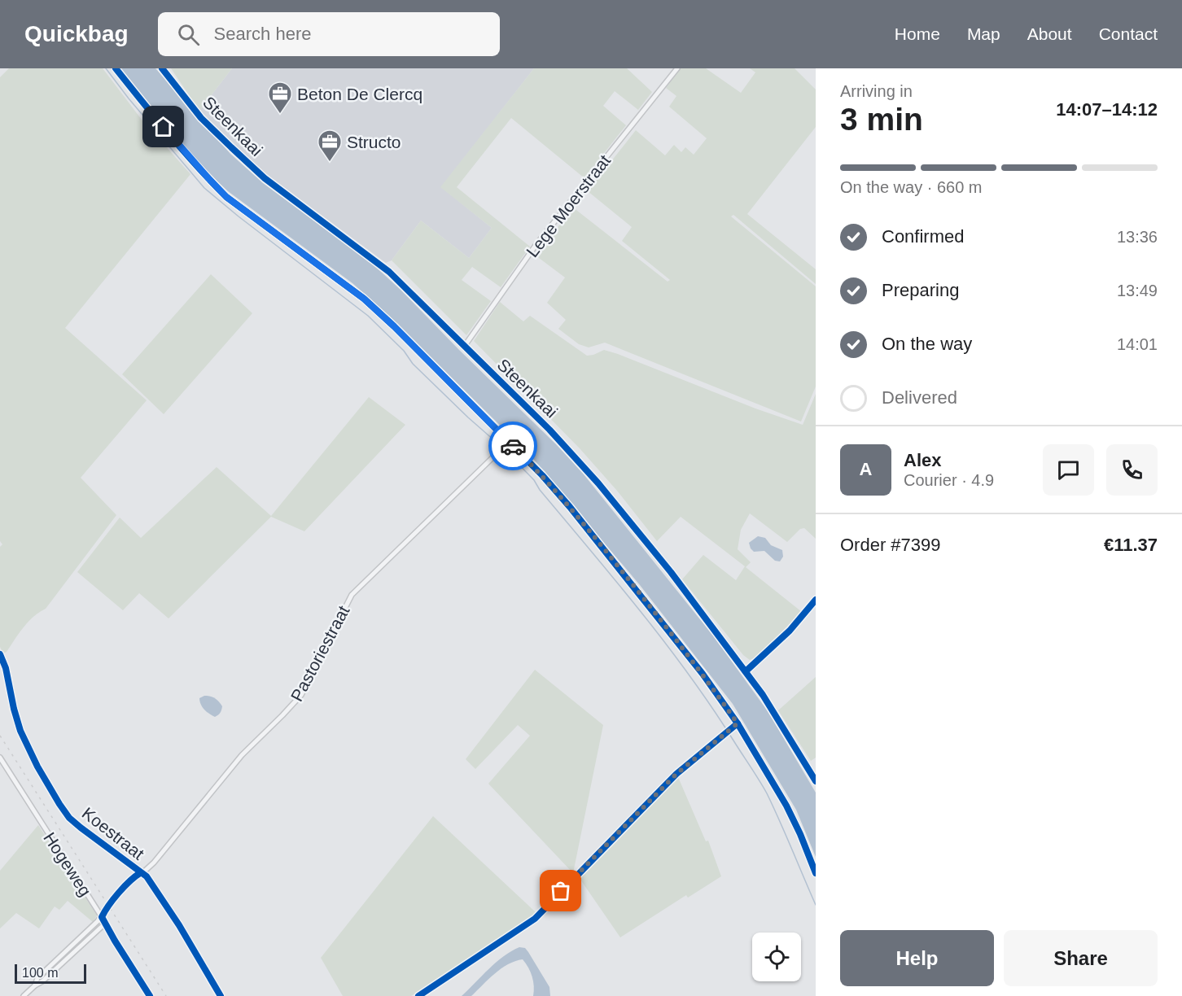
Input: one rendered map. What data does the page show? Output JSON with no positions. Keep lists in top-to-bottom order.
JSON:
{
  "streets": {
    "street": [
      "Steenkaai",
      "Lege Moerstraat",
      "Pastoriestraat",
      "Koestraat",
      "Hogeweg"
    ]
  },
  "crossings": [
    ["Steenkaai", "Lege Moerstraat"],
    ["Pastoriestraat", "Koestraat"],
    ["Pastoriestraat", "Hogeweg"]
  ],
  "places": {
    "office": ["Beton De Clercq", "Structo"]
  },
  "scale_bar": "100 m",
  "page": {
    "header": "Quickbag",
    "search": "Search here",
    "nav": [
      "Home",
      "Map",
      "About",
      "Contact"
    ],
    "heading": ["3 min", "Arriving in", "14:07–14:12"],
    "panel": [
      "Alex",
      "Courier · 4.9",
      "Order #7399",
      "€11.37"
    ],
    "bar": "On the way · 660 m",
    "list": [
      ["Confirmed", "13:36"],
      ["Preparing", "13:49"],
      ["On the way", "14:01"],
      "Delivered"
    ],
    "round": "A",
    "buttons": ["Help", "Share"],
    "scale": "100 m"
  }
}
